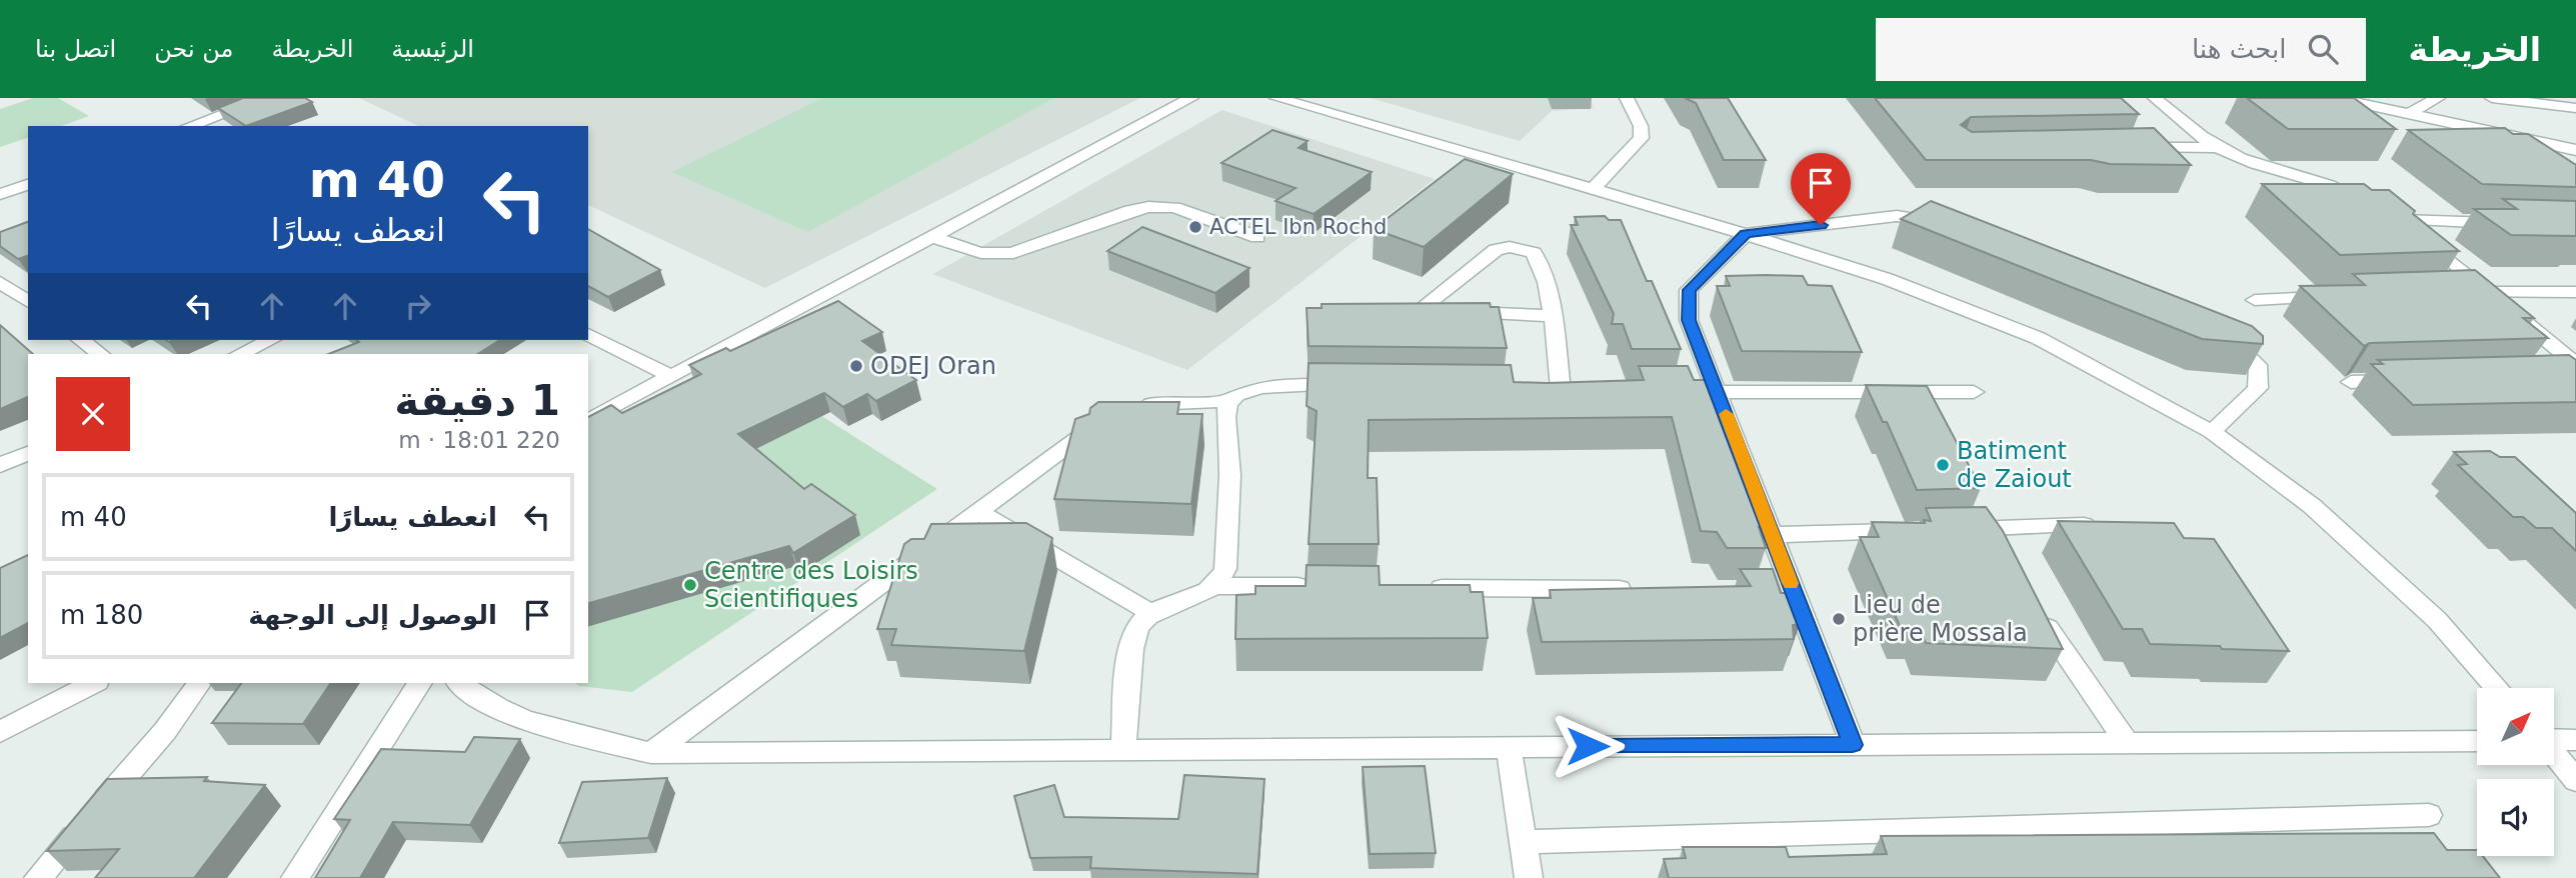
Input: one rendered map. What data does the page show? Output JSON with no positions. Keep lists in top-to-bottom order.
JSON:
{
  "places": [
    "ACTEL Ibn Rochd",
    "ODEJ Oran",
    "Batiment de Zaiout",
    "Centre des Loisirs Scientifiques",
    "Lieu de prière Mossala"
  ],
  "north": "top right",
  "page": {
    "header": "الخريطة",
    "search": "ابحث هنا",
    "nav": [
      "الرئيسية",
      "الخريطة",
      "من نحن",
      "اتصل بنا"
    ],
    "turn": ["40 m", "انعطف يسارًا"],
    "heading": ["1 دقيقة", "220 m · 18:01"],
    "list": [
      {
        "name": "انعطف يسارًا",
        "value": "40 m"
      },
      {
        "name": "الوصول إلى الوجهة",
        "value": "180 m"
      }
    ]
  }
}
